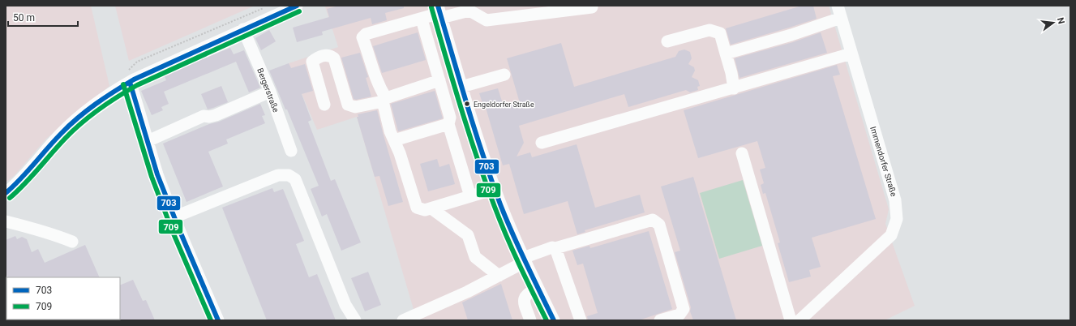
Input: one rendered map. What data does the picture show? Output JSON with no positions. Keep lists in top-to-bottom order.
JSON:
{
  "streets": {
    "street": ["Bergerstraße", "Immendorfer Straße"]
  },
  "places": ["Engeldorfer Straße"],
  "lines": ["transit line 703", "transit line 709"],
  "legend": ["703", "709"],
  "scale_bar": "50 m",
  "north": "right"
}
